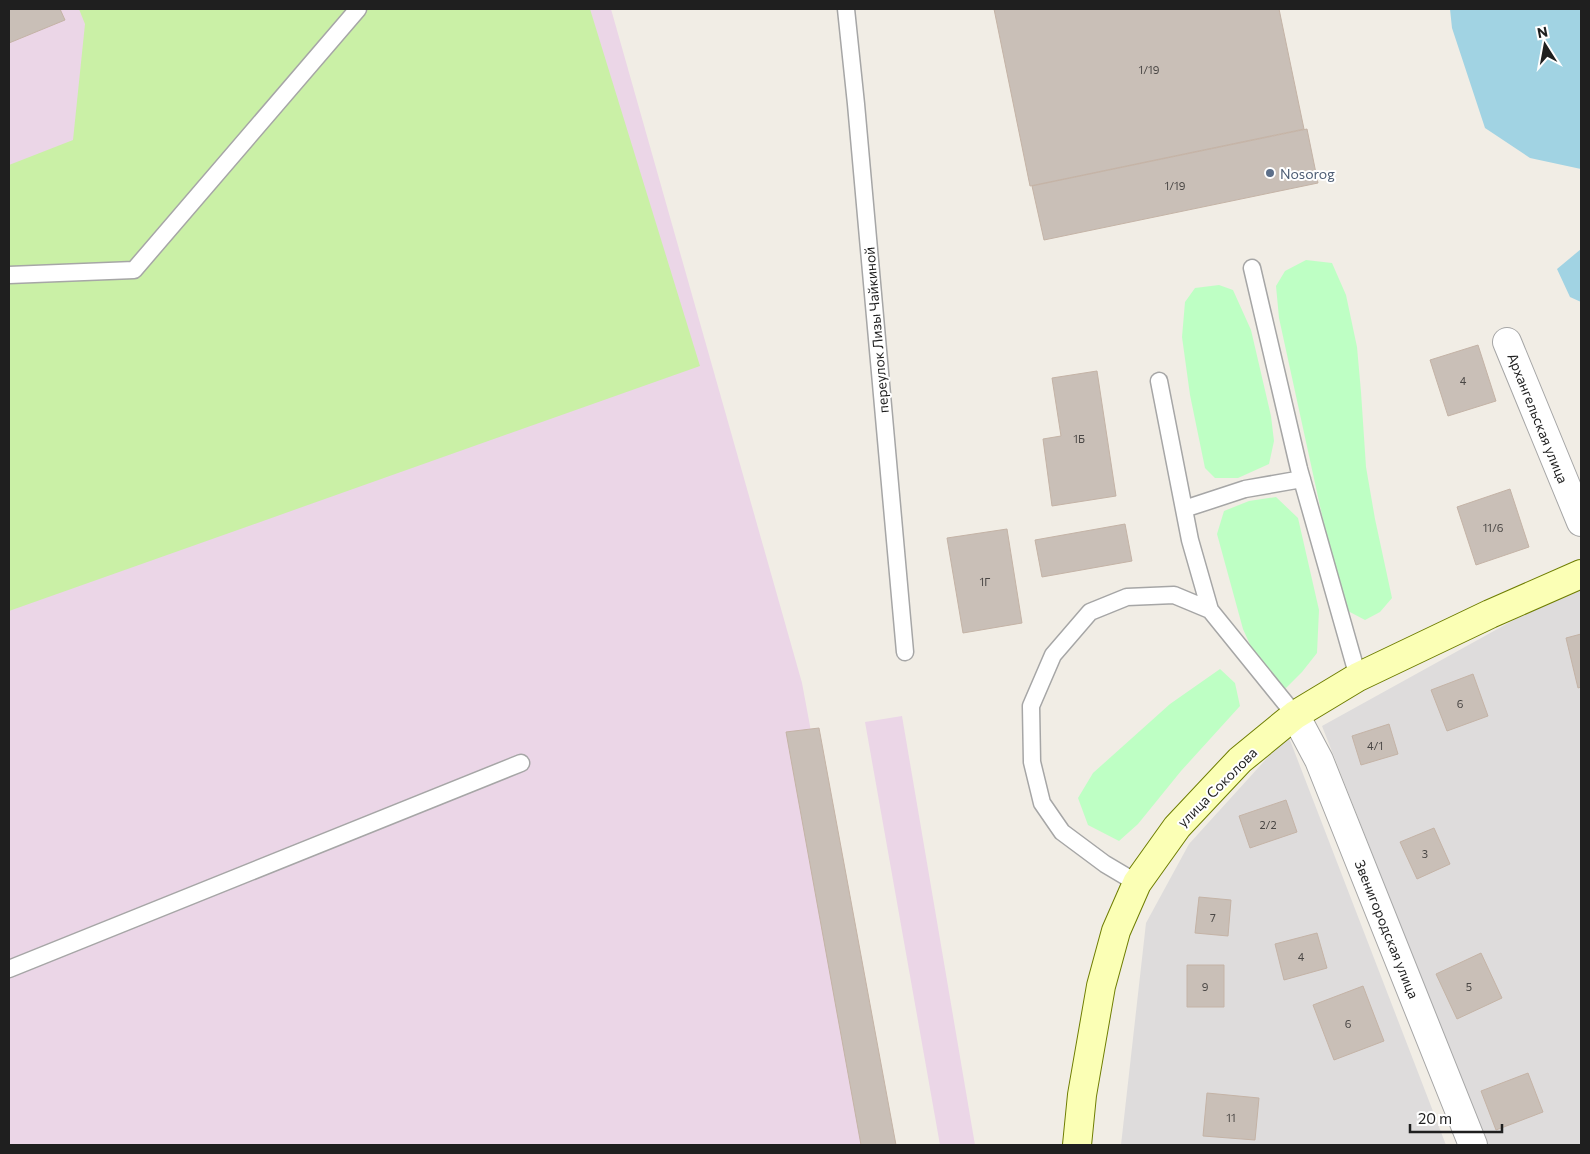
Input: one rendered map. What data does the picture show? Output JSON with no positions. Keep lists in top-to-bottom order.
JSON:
{
  "streets": {
    "main road": ["улица Соколова"],
    "street": ["Архангельская улица", "Звенигородская улица"],
    "lane": ["переулок Лизы Чайкиной"]
  },
  "crossings": [
    ["улица Соколова", "Звенигородская улица"]
  ],
  "places": ["Nosorog"],
  "house_numbers": [
    "1/19",
    "1/19",
    "4",
    "1Б",
    "11/6",
    "1Г",
    "6",
    "4/1",
    "2/2",
    "3",
    "7",
    "4",
    "9",
    "5",
    "6",
    "11"
  ],
  "scale_bar": "20 m",
  "north": "top"
}
